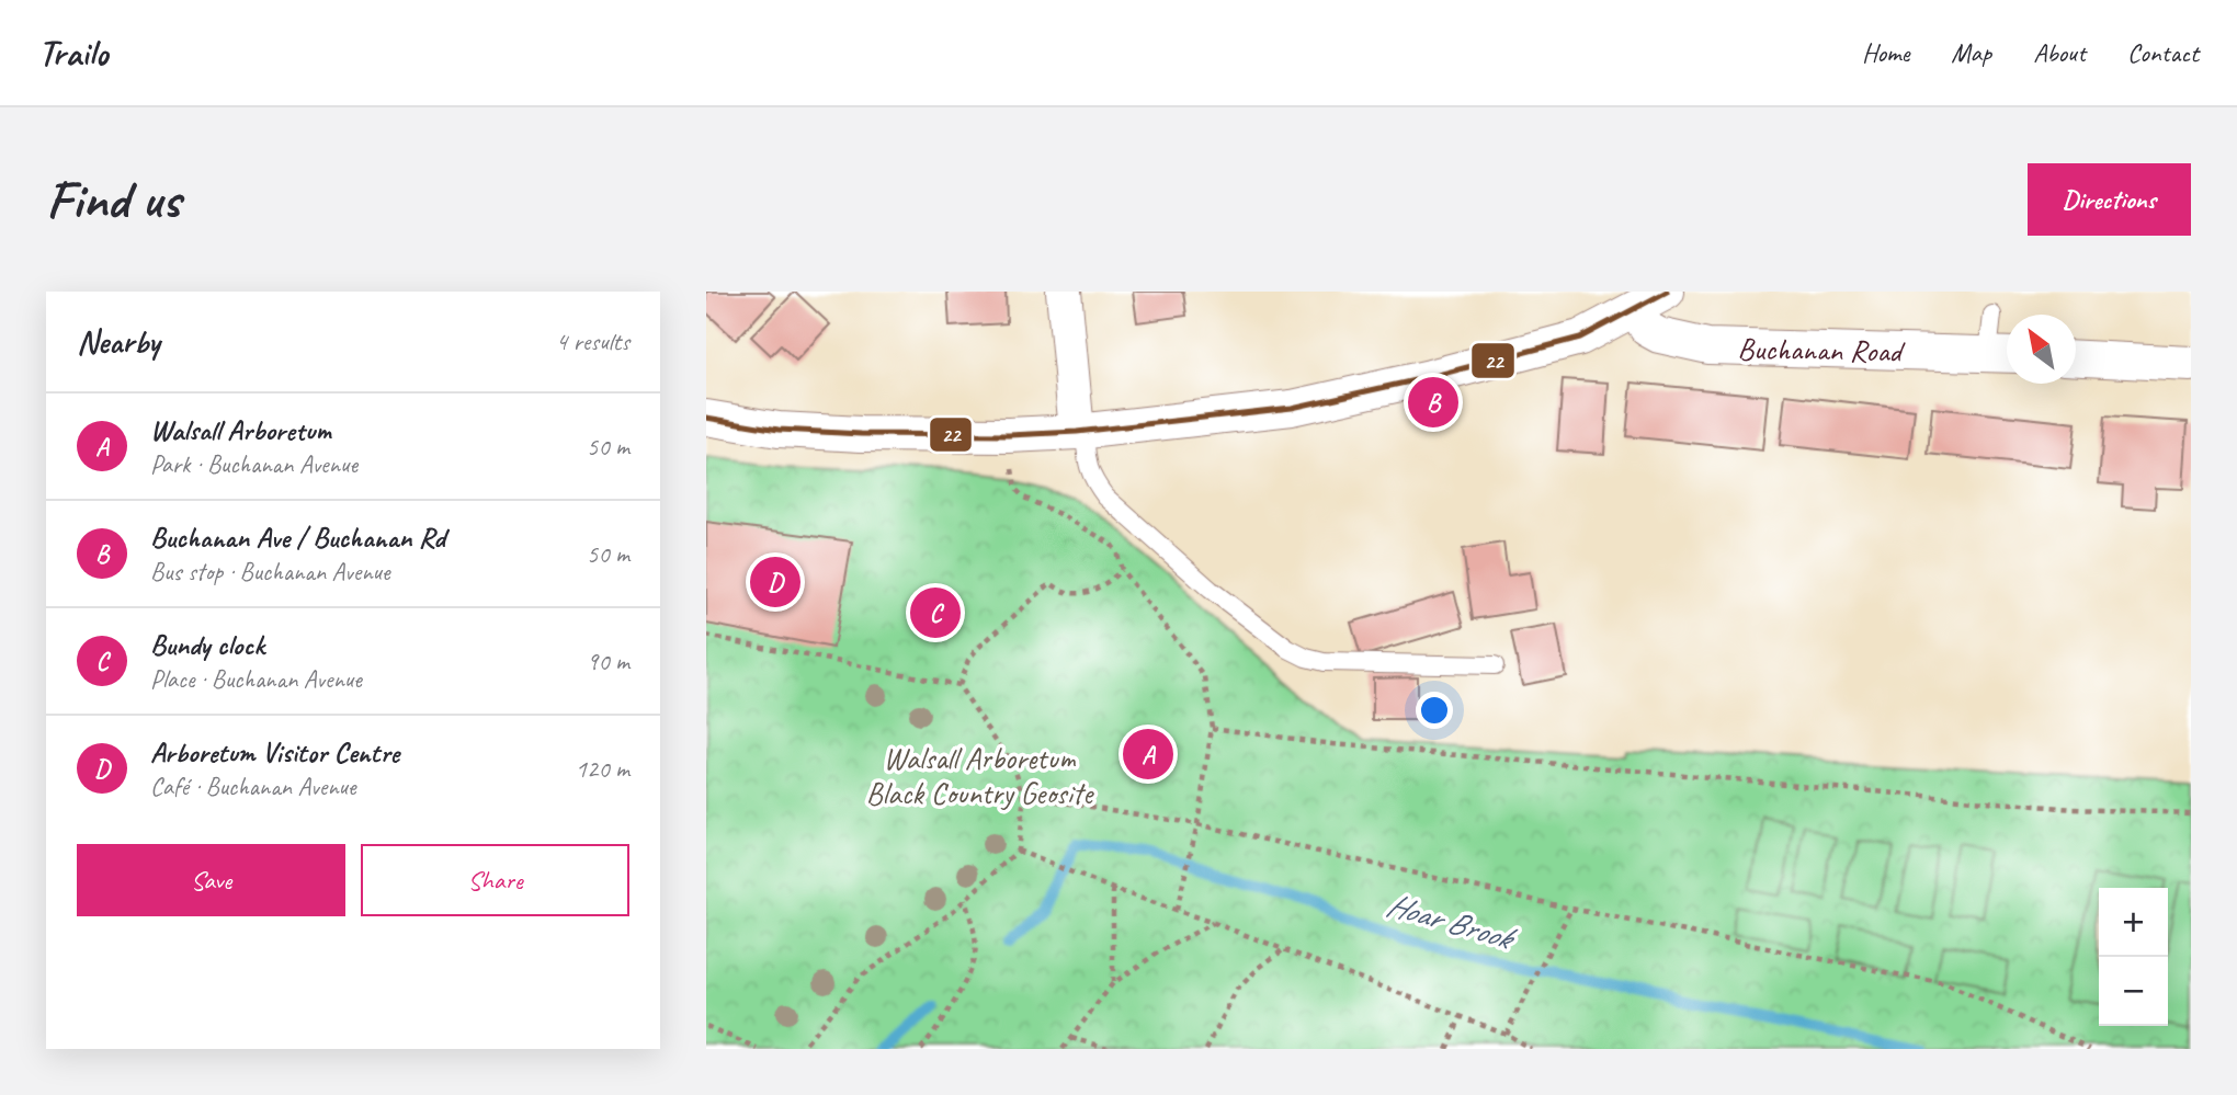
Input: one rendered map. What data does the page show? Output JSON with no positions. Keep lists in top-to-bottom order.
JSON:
{
  "streets": {
    "street": ["Buchanan Road"]
  },
  "water": ["Hoar Brook"],
  "parks": ["Walsall Arboretum Black Country Geosite"],
  "lines": ["transit line 22"],
  "north": "top left",
  "page": {
    "header": "Trailo",
    "nav": [
      "Home",
      "Map",
      "About",
      "Contact"
    ],
    "buttons": [
      "Directions",
      ["Save", "Share"]
    ],
    "title": "Find us",
    "heading": ["Nearby", "4 results"],
    "pins": [
      "B",
      "D",
      "C",
      "A"
    ],
    "list": [
      {
        "mark": "A",
        "name": "Walsall Arboretum",
        "note": "Park · Buchanan Avenue",
        "value": "50 m"
      },
      {
        "mark": "B",
        "name": "Buchanan Ave / Buchanan Rd",
        "note": "Bus stop · Buchanan Avenue",
        "value": "50 m"
      },
      {
        "mark": "C",
        "name": "Bundy clock",
        "note": "Place · Buchanan Avenue",
        "value": "90 m"
      },
      {
        "mark": "D",
        "name": "Arboretum Visitor Centre",
        "note": "Café · Buchanan Avenue",
        "value": "120 m"
      }
    ],
    "map_buttons": ["+", "−"]
  }
}
